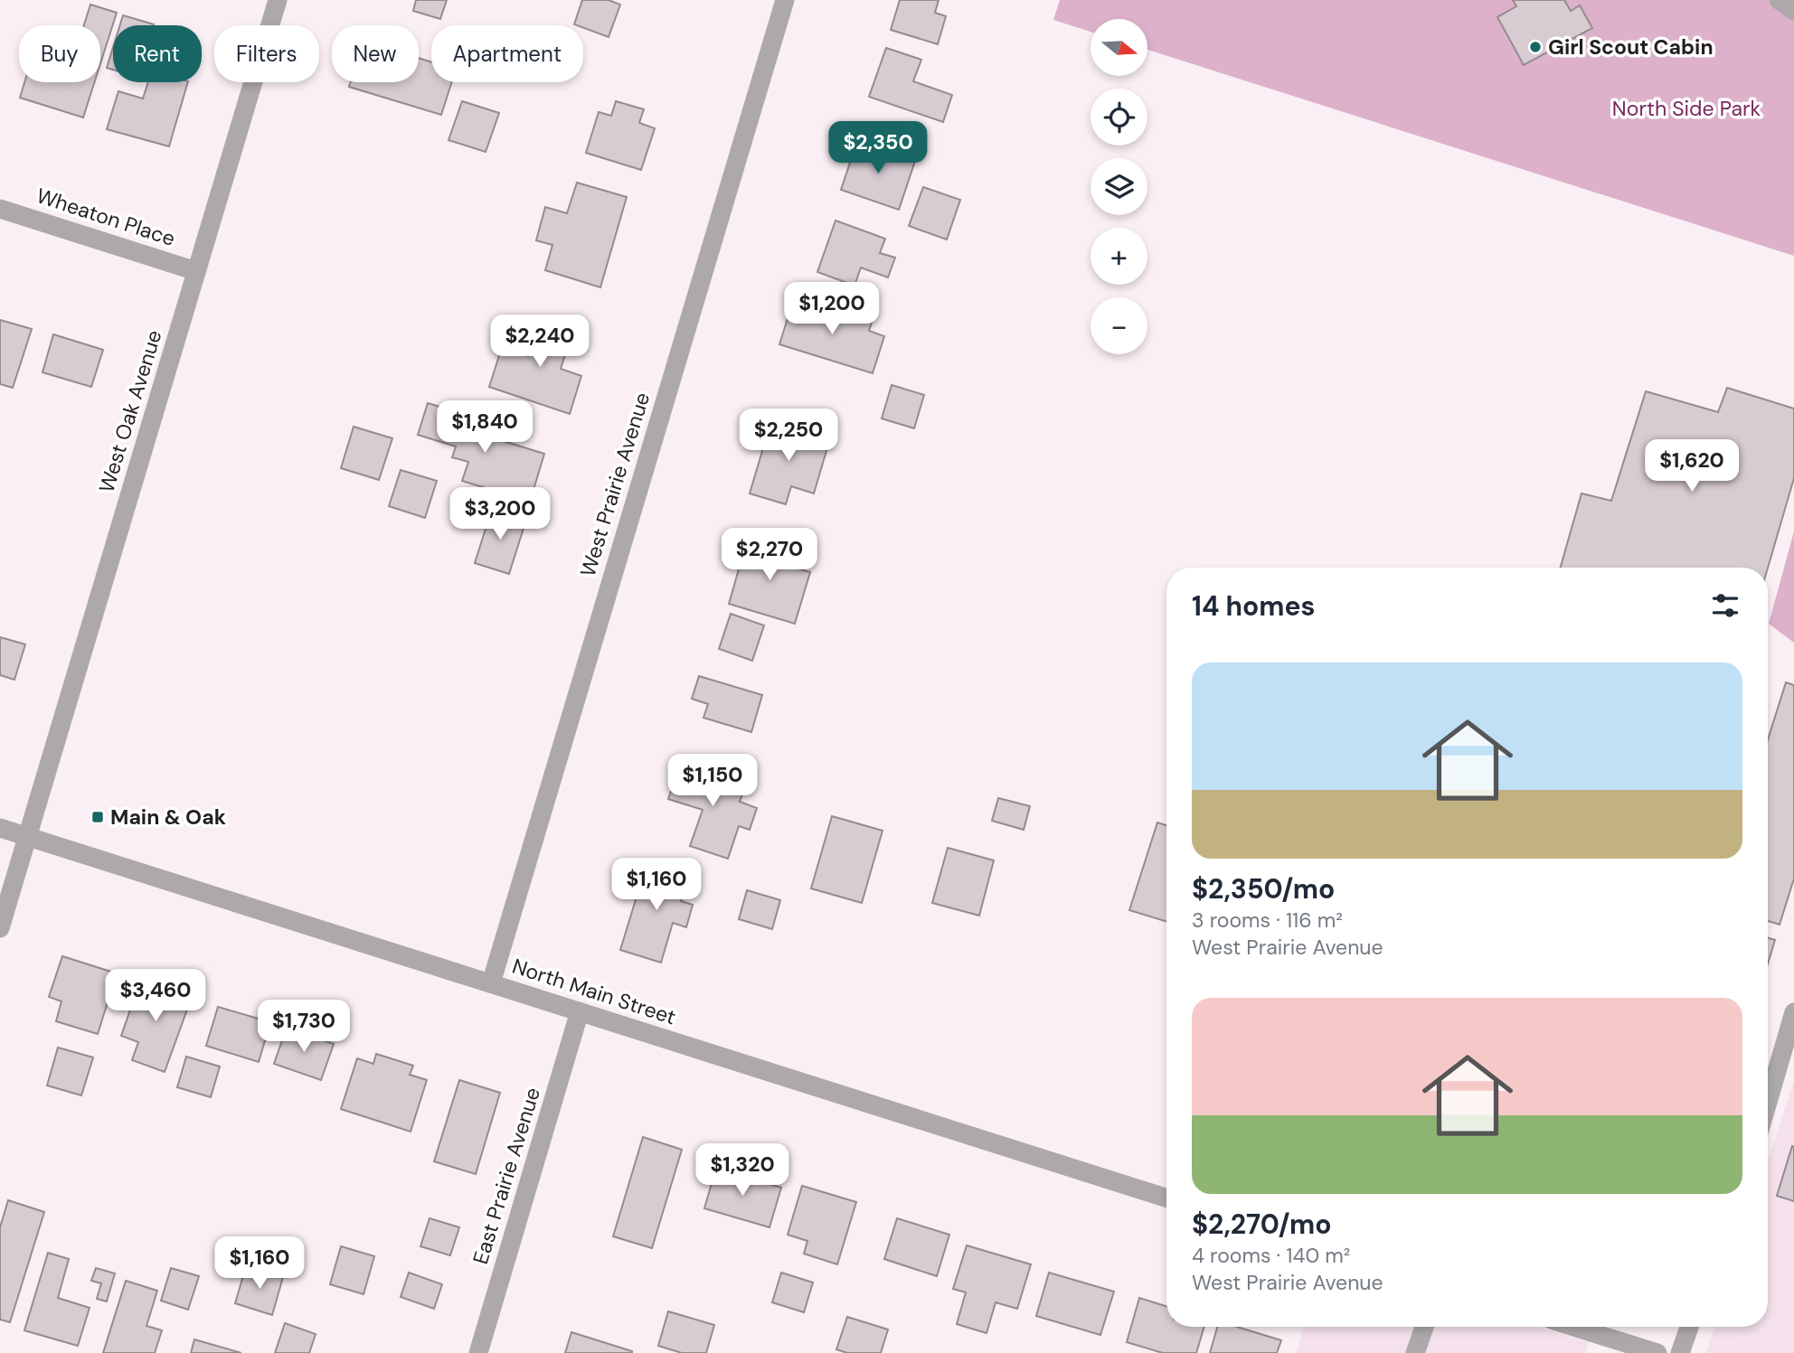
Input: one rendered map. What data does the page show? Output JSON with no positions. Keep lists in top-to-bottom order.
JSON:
{
  "streets": {
    "street": [
      "Wheaton Place",
      "West Oak Avenue",
      "West Prairie Avenue",
      "North Main Street",
      "East Prairie Avenue"
    ]
  },
  "crossings": [
    ["Wheaton Place", "West Oak Avenue"],
    ["West Oak Avenue", "North Main Street"],
    ["West Prairie Avenue", "North Main Street"],
    ["North Main Street", "East Prairie Avenue"]
  ],
  "parks": ["North Side Park"],
  "places": {
    "other": ["Girl Scout Cabin"],
    "transit": ["Main & Oak"]
  },
  "north": "right",
  "page": {
    "map_buttons": ["+", "−"],
    "chip": [
      "Buy",
      "Rent",
      "Filters",
      "New",
      "Apartment"
    ],
    "price": [
      "$2,350",
      "$1,200",
      "$2,240",
      "$1,840",
      "$2,250",
      "$1,620",
      "$3,200",
      "$2,270",
      "$1,150",
      "$1,160",
      "$3,460",
      "$1,730",
      "$1,320",
      "$1,160"
    ],
    "heading": "14 homes",
    "list": [
      {
        "name": "$2,350/mo",
        "note": "3 rooms · 116 m² · West Prairie Avenue"
      },
      {
        "name": "$2,270/mo",
        "note": "4 rooms · 140 m² · West Prairie Avenue"
      }
    ]
  }
}
